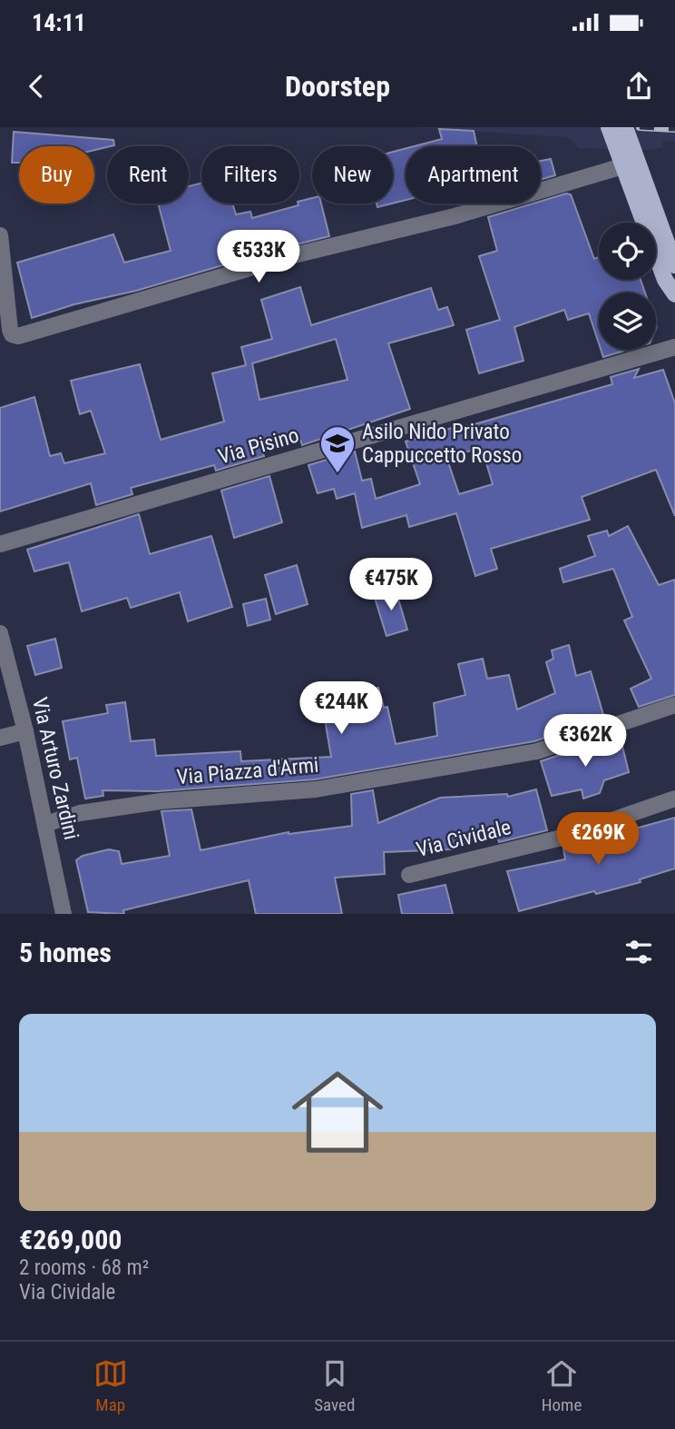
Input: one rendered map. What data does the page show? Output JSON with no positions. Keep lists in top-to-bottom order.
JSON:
{
  "streets": {
    "street": [
      "Via Pisino",
      "Via Arturo Zardini",
      "Via Piazza d'Armi",
      "Via Cividale"
    ]
  },
  "crossings": [
    ["Via Arturo Zardini", "Via Piazza d'Armi"]
  ],
  "places": {
    "school or university": ["Asilo Nido Privato Cappuccetto Rosso"]
  },
  "page": {
    "status": "14:11",
    "header": "Doorstep",
    "chip": [
      "Buy",
      "Rent",
      "Filters",
      "New",
      "Apartment"
    ],
    "price": [
      "€533K",
      "€475K",
      "€244K",
      "€362K",
      "€269K"
    ],
    "heading": "5 homes",
    "list": [
      {
        "name": "€269,000",
        "note": "2 rooms · 68 m² · Via Cividale"
      }
    ],
    "tabs": ["Map", "Saved", "Home"]
  }
}
